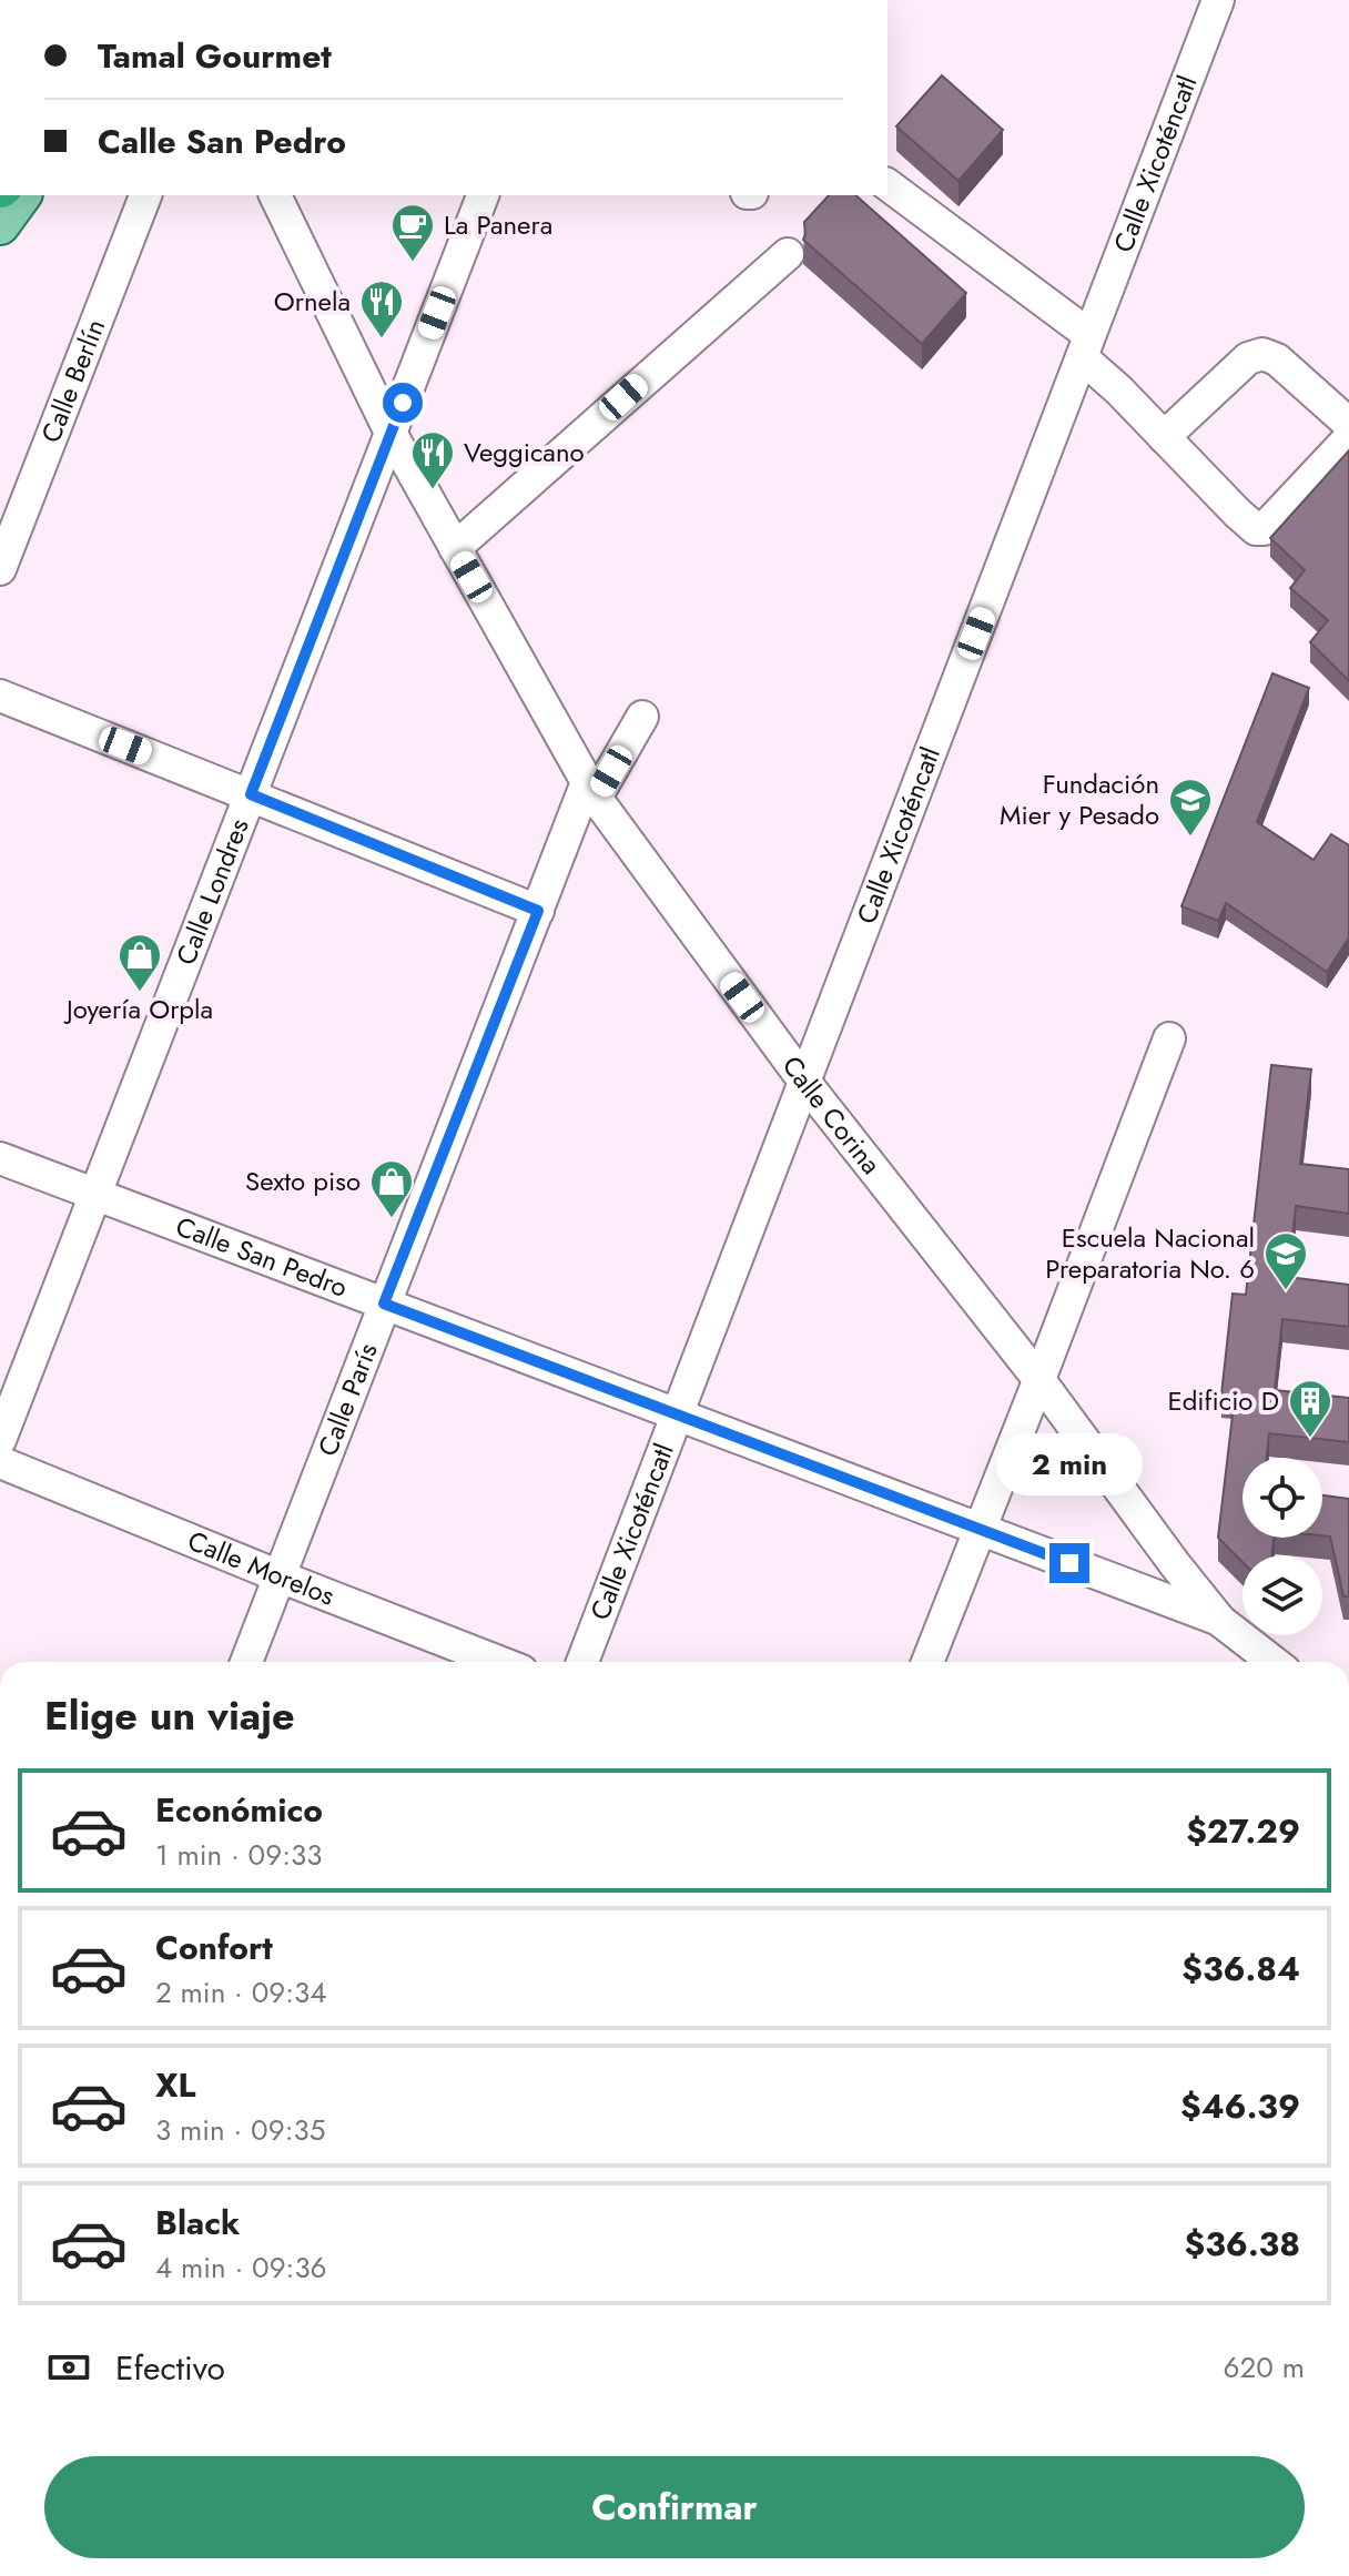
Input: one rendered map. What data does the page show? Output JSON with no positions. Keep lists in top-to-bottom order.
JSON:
{
  "streets": {
    "street": [
      "Calle Xicoténcatl",
      "Calle Berlín",
      "Calle Londres",
      "Calle Corina",
      "Calle San Pedro",
      "Calle París",
      "Calle Morelos"
    ]
  },
  "crossings": [
    ["Calle Xicoténcatl", "Calle Corina"],
    ["Calle Xicoténcatl", "Calle San Pedro"],
    ["Calle Londres", "Calle Corina"],
    ["Calle Londres", "Calle San Pedro"],
    ["Calle Corina", "Calle San Pedro"],
    ["Calle Corina", "Calle París"],
    ["Calle San Pedro", "Calle París"],
    ["Calle París", "Calle Morelos"]
  ],
  "places": {
    "cafe": ["La Panera"],
    "restaurant": ["Ornela", "Veggicano"],
    "school or university": ["Fundación Mier y Pesado", "Escuela Nacional Preparatoria No. 6"],
    "shop": ["Joyería Orpla", "Sexto piso"],
    "building": ["Edificio D"]
  },
  "page": {
    "banner": ["Tamal Gourmet", "Calle San Pedro"],
    "bubble": "2 min",
    "heading": "Elige un viaje",
    "list": [
      {
        "name": "Económico",
        "note": "1 min · 09:33",
        "value": "$27.29"
      },
      {
        "name": "Confort",
        "note": "2 min · 09:34",
        "value": "$36.84"
      },
      {
        "name": "XL",
        "note": "3 min · 09:35",
        "value": "$46.39"
      },
      {
        "name": "Black",
        "note": "4 min · 09:36",
        "value": "$36.38"
      }
    ],
    "pay": ["Efectivo", "620 m"],
    "buttons": "Confirmar"
  }
}
